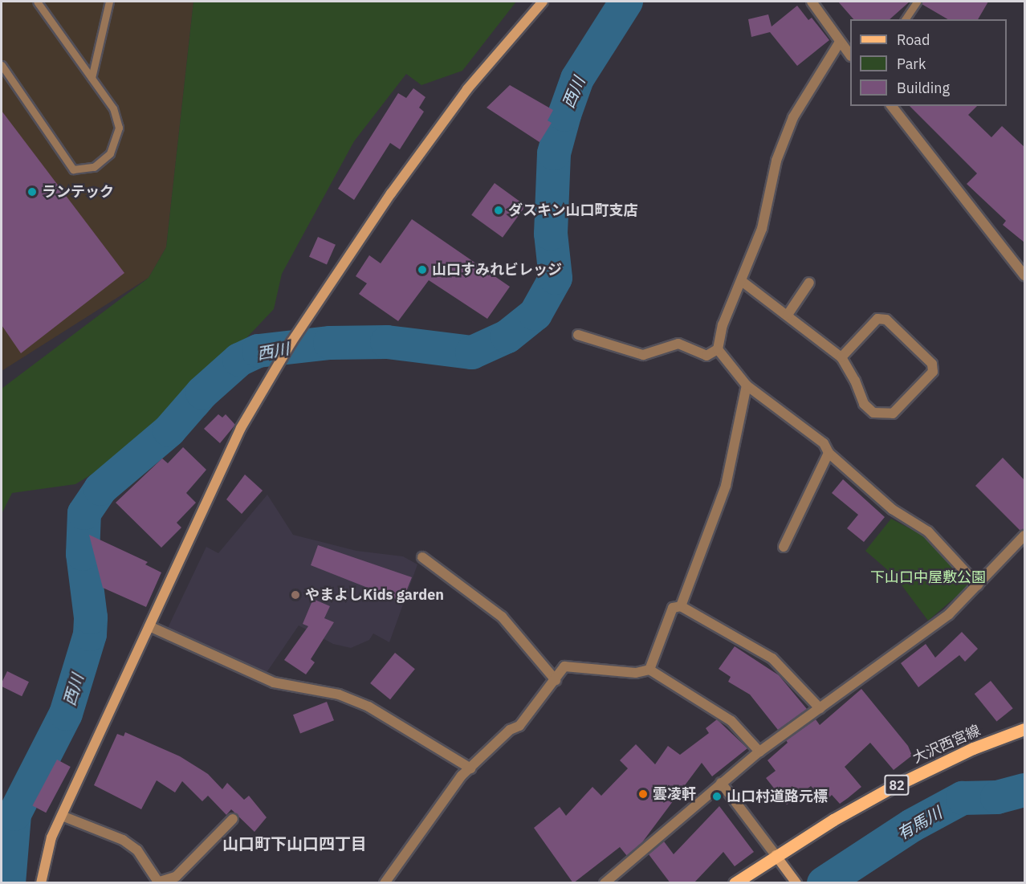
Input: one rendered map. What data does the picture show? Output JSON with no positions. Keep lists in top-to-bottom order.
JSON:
{
  "streets": {
    "main road": ["大沢西宮線", "82"]
  },
  "districts": ["山口町下山口四丁目"],
  "water": ["西川", "有馬川"],
  "parks": ["下山口中屋敷公園"],
  "places": [
    "ランテック",
    "ダスキン山口町支店",
    "山口すみれビレッジ",
    "やまよしKids garden",
    "雲凌軒",
    "山口村道路元標"
  ],
  "legend": ["Road", "Park", "Building"]
}
